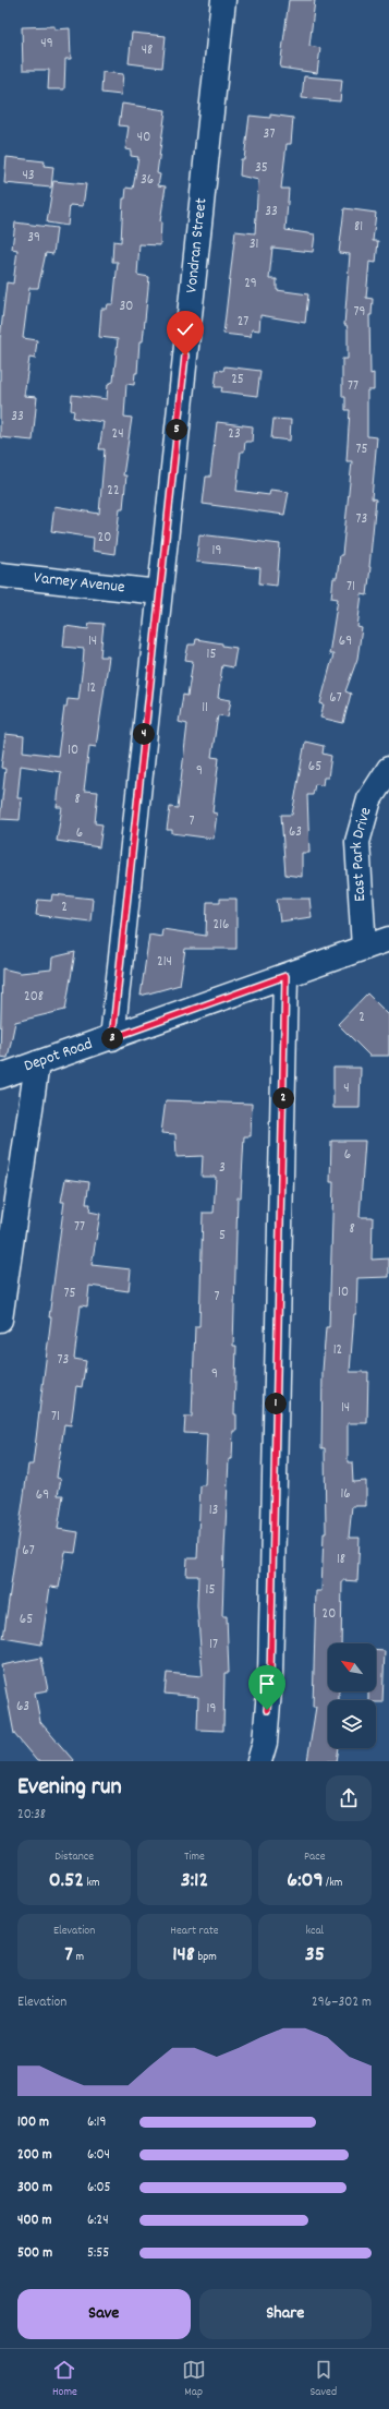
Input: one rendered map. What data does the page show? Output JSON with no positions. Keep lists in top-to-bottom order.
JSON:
{
  "streets": {
    "street": [
      "Vondran Street",
      "Varney Avenue",
      "East Park Drive",
      "Depot Road"
    ]
  },
  "crossings": [
    ["Vondran Street", "Varney Avenue"],
    ["Vondran Street", "Depot Road"],
    ["East Park Drive", "Depot Road"]
  ],
  "house_numbers": [
    "49",
    "48",
    "37",
    "40",
    "35",
    "43",
    "36",
    "33",
    "81",
    "39",
    "31",
    "29",
    "30",
    "79",
    "27",
    "25",
    "77",
    "33",
    "24",
    "23",
    "75",
    "22",
    "73",
    "20",
    "19",
    "71",
    "14",
    "69",
    "15",
    "12",
    "67",
    "11",
    "10",
    "65",
    "9",
    "8",
    "7",
    "63",
    "6",
    "2",
    "216",
    "214",
    "208",
    "2",
    "4",
    "6",
    "3",
    "77",
    "8",
    "5",
    "10",
    "75",
    "7",
    "12",
    "73",
    "9",
    "14",
    "71",
    "16",
    "69",
    "13",
    "67",
    "18",
    "15",
    "20",
    "65",
    "17",
    "63",
    "19"
  ],
  "north": "top left",
  "page": {
    "pins": [
      "5",
      "4",
      "3",
      "2",
      "1"
    ],
    "heading": ["Evening run", "20:38"],
    "stats": [
      ["Distance", "0.52 km"],
      ["Time", "3:12"],
      ["Pace", "6:09 /km"],
      ["Elevation", "7 m"],
      ["Heart rate", "148 bpm"],
      ["kcal", "35"]
    ],
    "chart": ["Elevation", "296–302 m"],
    "list": [
      {
        "name": "100 m",
        "note": "6:19"
      },
      {
        "name": "200 m",
        "note": "6:04"
      },
      {
        "name": "300 m",
        "note": "6:05"
      },
      {
        "name": "400 m",
        "note": "6:24"
      },
      {
        "name": "500 m",
        "note": "5:55"
      }
    ],
    "buttons": ["Save", "Share"],
    "tabs": ["Home", "Map", "Saved"]
  }
}
